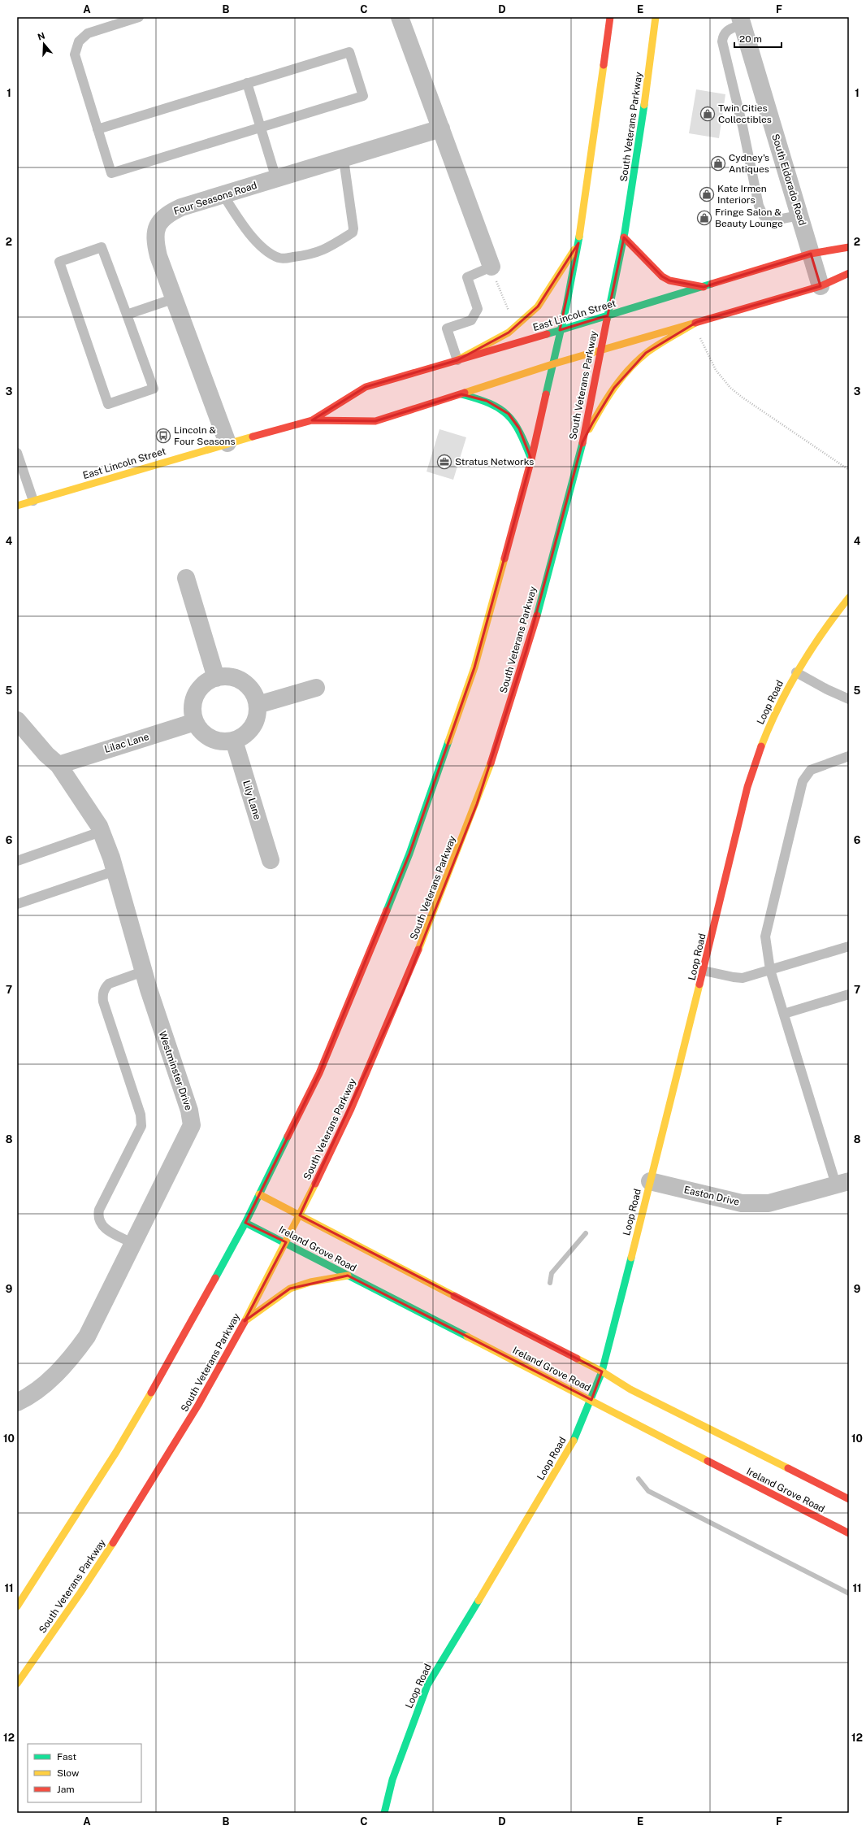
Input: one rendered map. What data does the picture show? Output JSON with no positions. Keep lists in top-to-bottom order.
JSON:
{
  "streets": {
    "main road": [
      "South Veterans Parkway",
      "East Lincoln Street",
      "Loop Road",
      "Ireland Grove Road"
    ],
    "street": [
      "South Eldorado Road",
      "Four Seasons Road",
      "Lilac Lane",
      "Lily Lane",
      "Westminster Drive",
      "Easton Drive"
    ]
  },
  "crossings": [
    ["South Veterans Parkway", "East Lincoln Street"],
    ["South Veterans Parkway", "Ireland Grove Road"],
    ["South Eldorado Road", "East Lincoln Street"],
    ["Four Seasons Road", "East Lincoln Street"],
    ["Loop Road", "Easton Drive"],
    ["Loop Road", "Ireland Grove Road"],
    ["Lilac Lane", "Lily Lane"],
    ["Lilac Lane", "Westminster Drive"]
  ],
  "places": {
    "shop": [
      "Twin Cities Collectibles",
      "Cydney's Antiques",
      "Kate Irmen Interiors",
      "Fringe Salon & Beauty Lounge"
    ],
    "bus stop": ["Lincoln & Four Seasons"],
    "office": ["Stratus Networks"]
  },
  "legend": ["Fast", "Slow", "Jam"],
  "scale_bar": "20 m",
  "north": "top",
  "grid": {
    "columns": [
      "A",
      "B",
      "C",
      "D",
      "E",
      "F"
    ],
    "rows": [
      "1",
      "2",
      "3",
      "4",
      "5",
      "6",
      "7",
      "8",
      "9",
      "10",
      "11",
      "12"
    ]
  }
}
